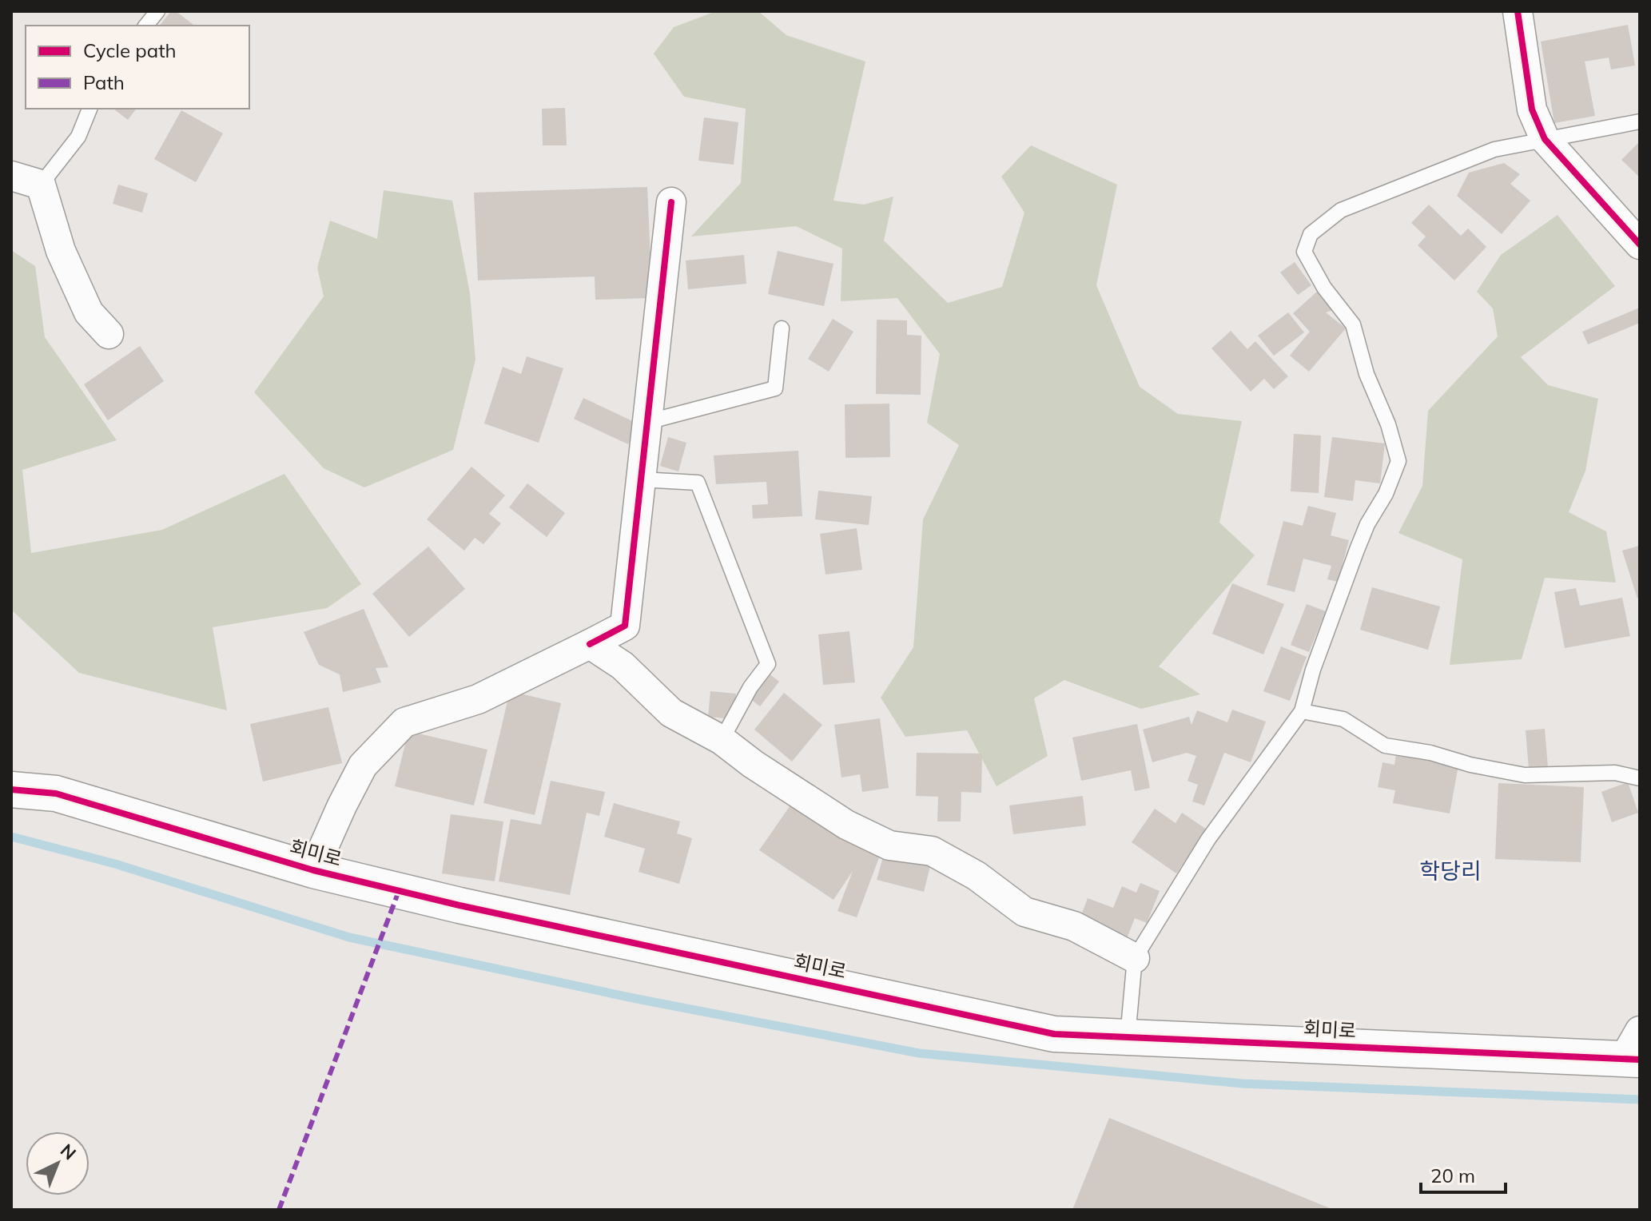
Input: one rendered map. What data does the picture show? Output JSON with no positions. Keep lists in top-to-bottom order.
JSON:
{
  "streets": {
    "street": ["회미로"]
  },
  "districts": ["학당리"],
  "legend": ["Cycle path", "Path"],
  "scale_bar": "20 m",
  "north": "top right"
}
